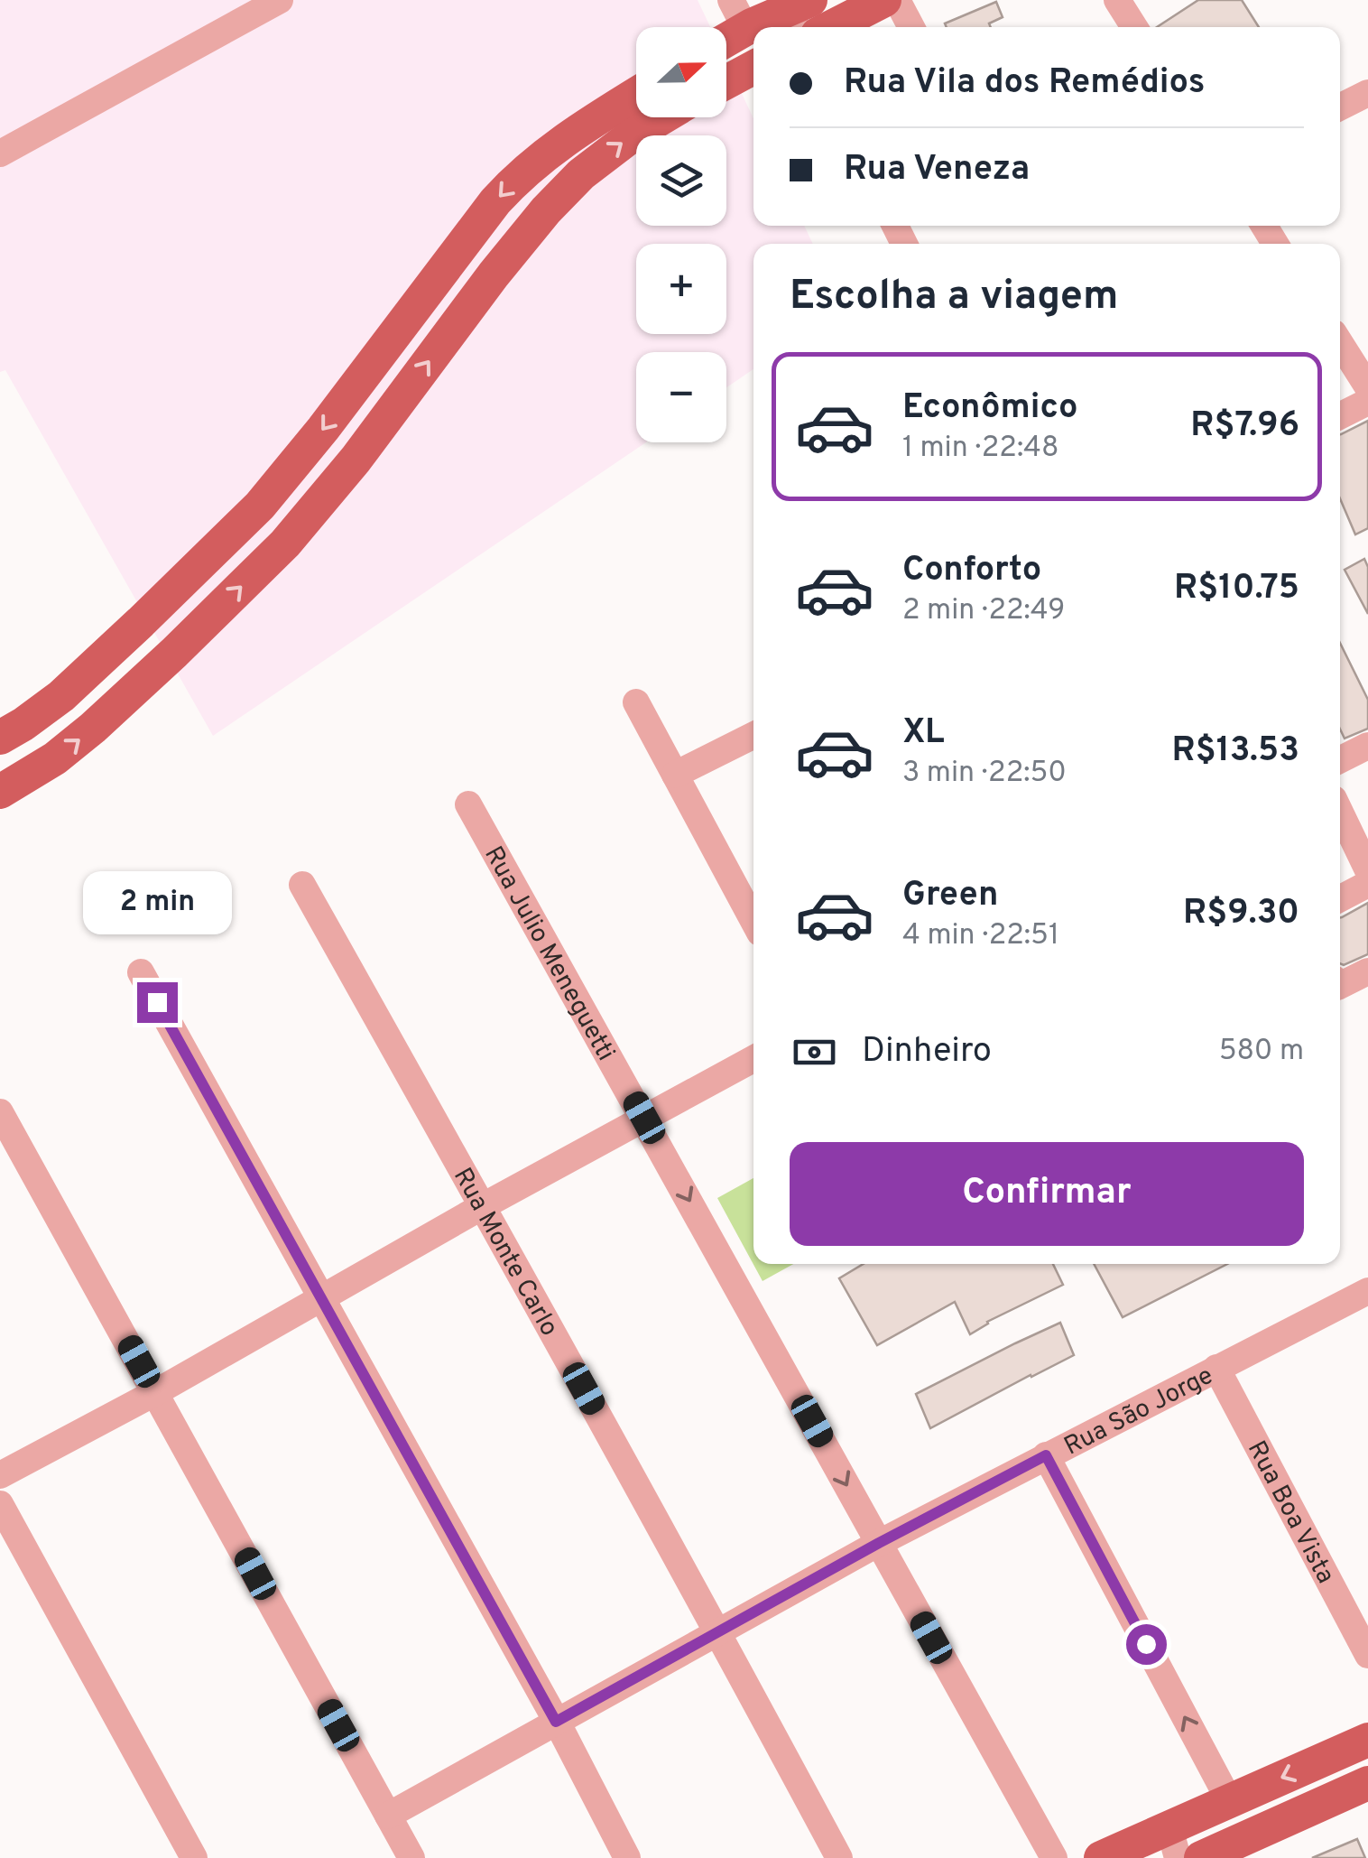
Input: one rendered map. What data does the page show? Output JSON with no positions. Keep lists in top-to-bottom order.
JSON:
{
  "streets": {
    "street": [
      "Rua Julio Meneguetti",
      "Rua Monte Carlo",
      "Rua São Jorge",
      "Rua Boa Vista"
    ]
  },
  "crossings": [
    ["Rua Julio Meneguetti", "Rua São Jorge"],
    ["Rua Monte Carlo", "Rua São Jorge"],
    ["Rua São Jorge", "Rua Boa Vista"]
  ],
  "one_way": ["Rua Julio Meneguetti"],
  "north": "right",
  "page": {
    "map_buttons": ["+", "−"],
    "banner": ["Rua Vila dos Remédios", "Rua Veneza"],
    "heading": "Escolha a viagem",
    "list": [
      {
        "name": "Econômico",
        "note": "1 min · 22:48",
        "value": "R$7.96"
      },
      {
        "name": "Conforto",
        "note": "2 min · 22:49",
        "value": "R$10.75"
      },
      {
        "name": "XL",
        "note": "3 min · 22:50",
        "value": "R$13.53"
      },
      {
        "name": "Green",
        "note": "4 min · 22:51",
        "value": "R$9.30"
      }
    ],
    "bubble": "2 min",
    "pay": ["Dinheiro", "580 m"],
    "buttons": "Confirmar"
  }
}
